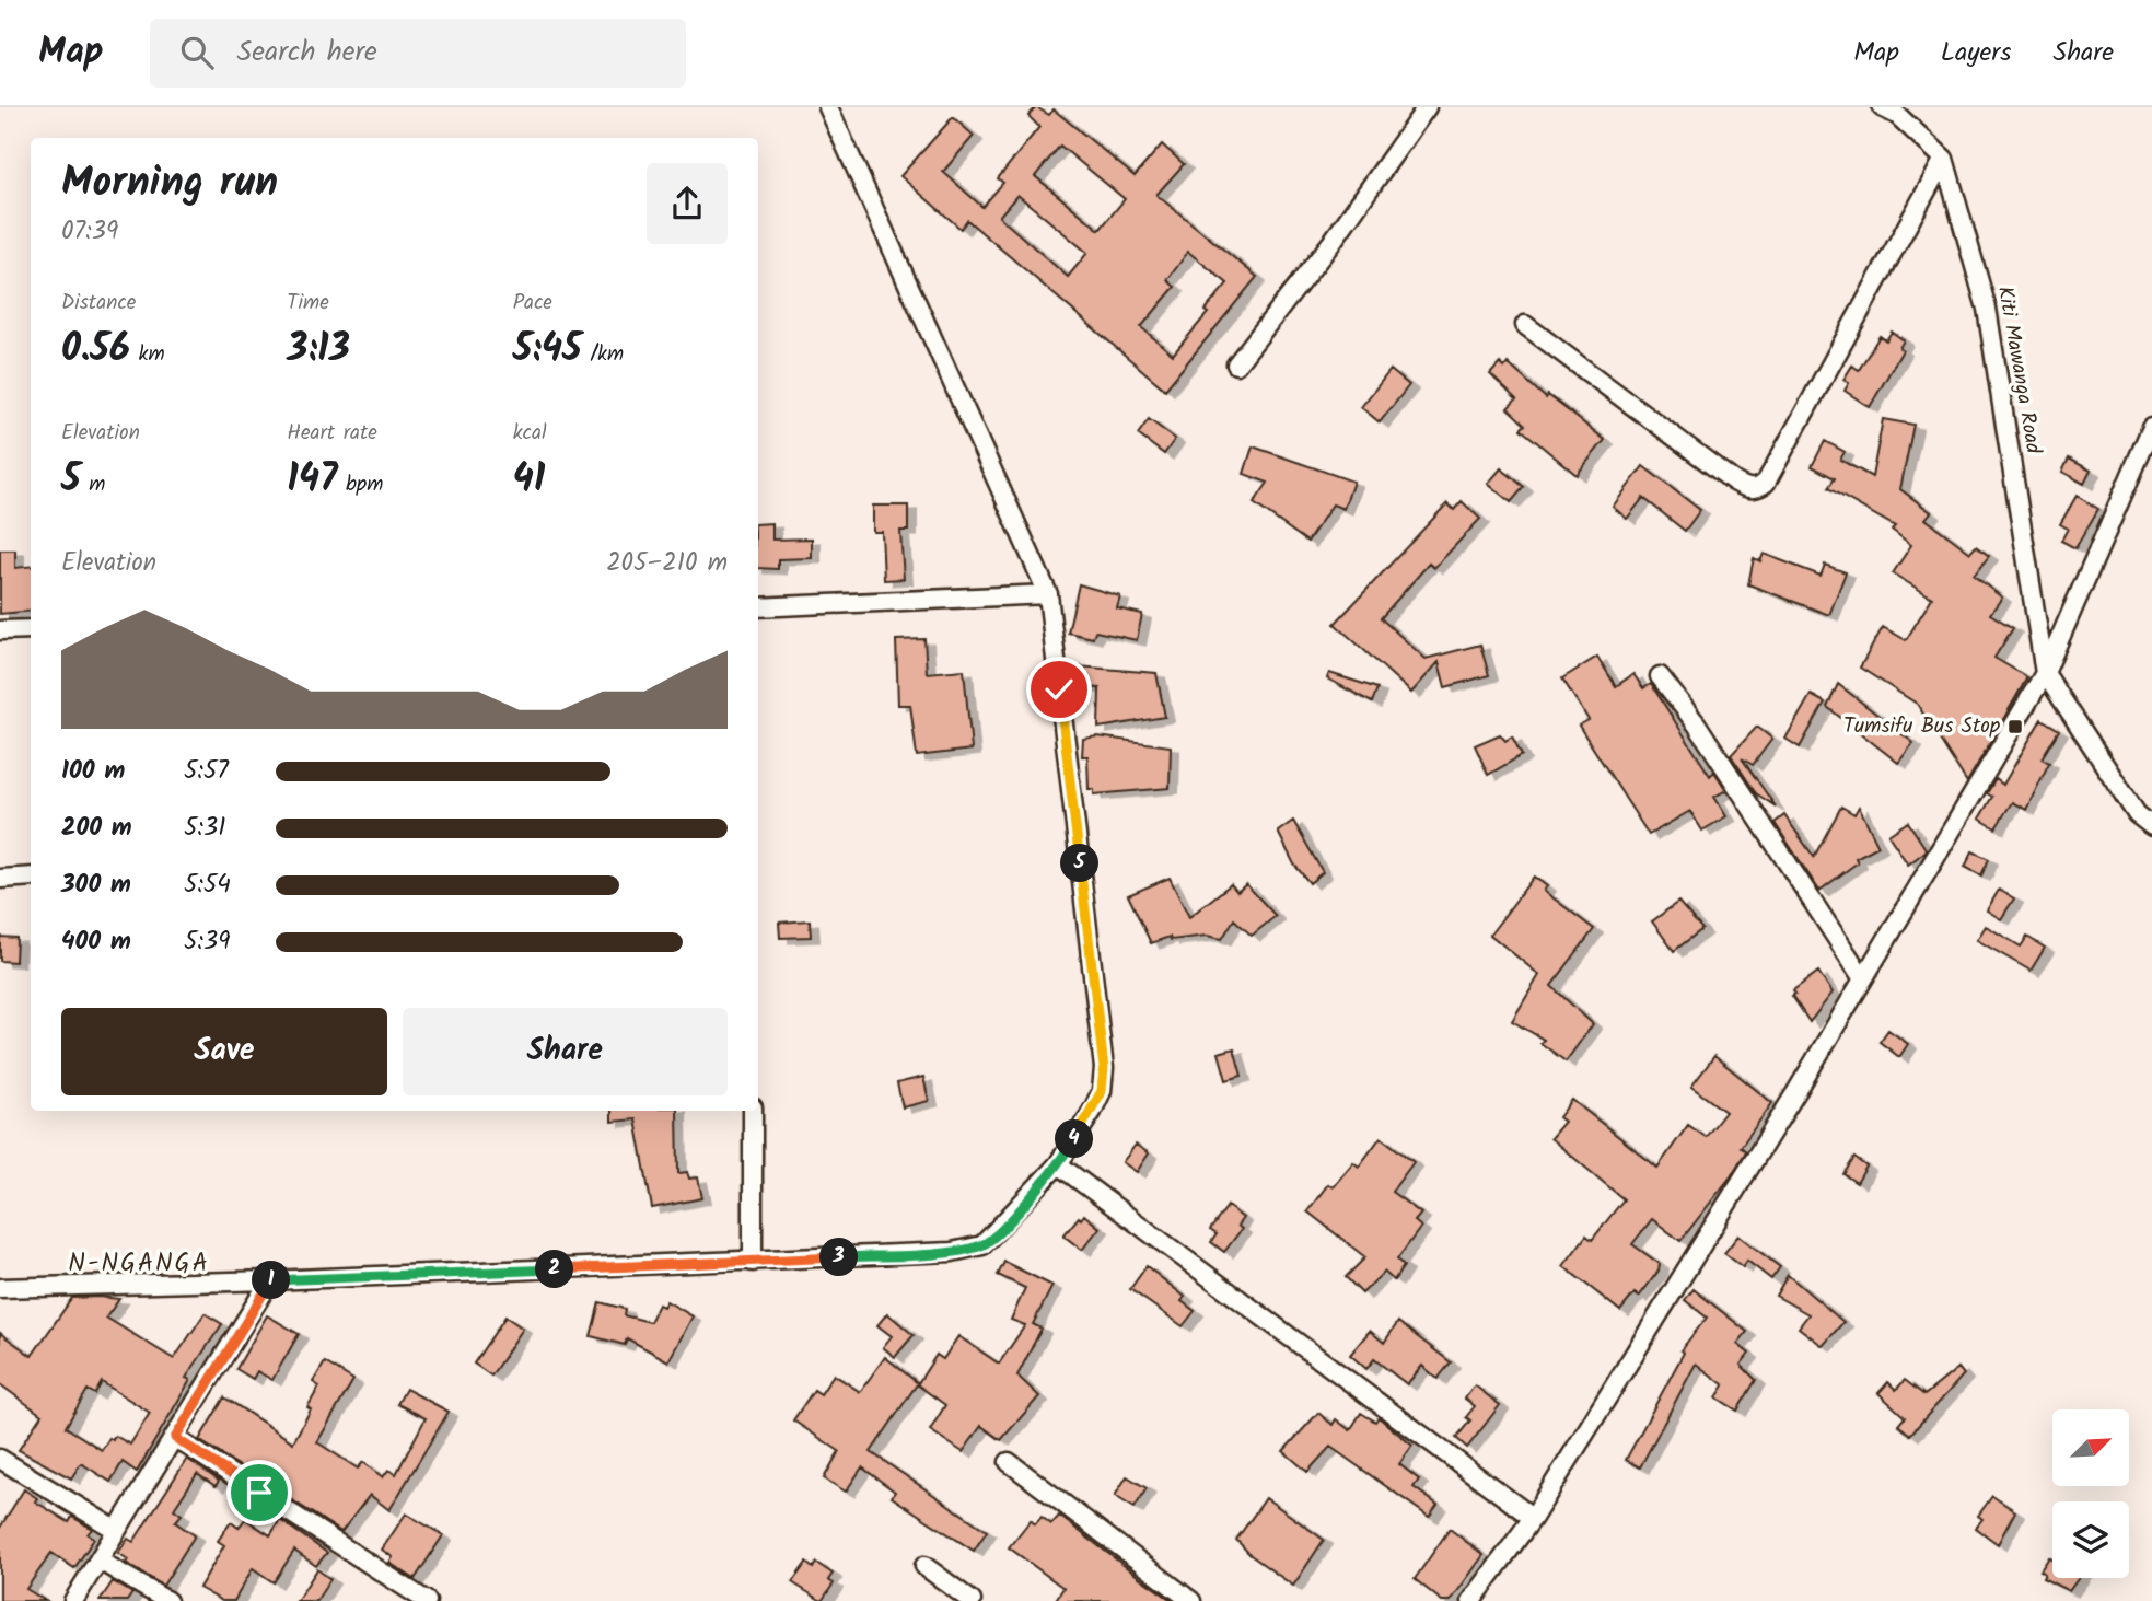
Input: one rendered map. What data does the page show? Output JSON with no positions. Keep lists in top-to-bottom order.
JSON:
{
  "streets": {
    "street": ["Kiti Mawanga Road"]
  },
  "districts": ["N-NGANGA"],
  "places": {
    "transit": ["Tumsifu Bus Stop"]
  },
  "north": "top right",
  "page": {
    "header": "Map",
    "search": "Search here",
    "nav": ["Map", "Layers", "Share"],
    "heading": ["Morning run", "07:39"],
    "stats": [
      ["Distance", "0.56 km"],
      ["Time", "3:13"],
      ["Pace", "5:45 /km"],
      ["Elevation", "5 m"],
      ["Heart rate", "147 bpm"],
      ["kcal", "41"]
    ],
    "chart": ["Elevation", "205–210 m"],
    "list": [
      {
        "name": "100 m",
        "note": "5:57"
      },
      {
        "name": "200 m",
        "note": "5:31"
      },
      {
        "name": "300 m",
        "note": "5:54"
      },
      {
        "name": "400 m",
        "note": "5:39"
      }
    ],
    "pins": [
      "5",
      "4",
      "3",
      "2",
      "1"
    ],
    "buttons": ["Save", "Share"]
  }
}
